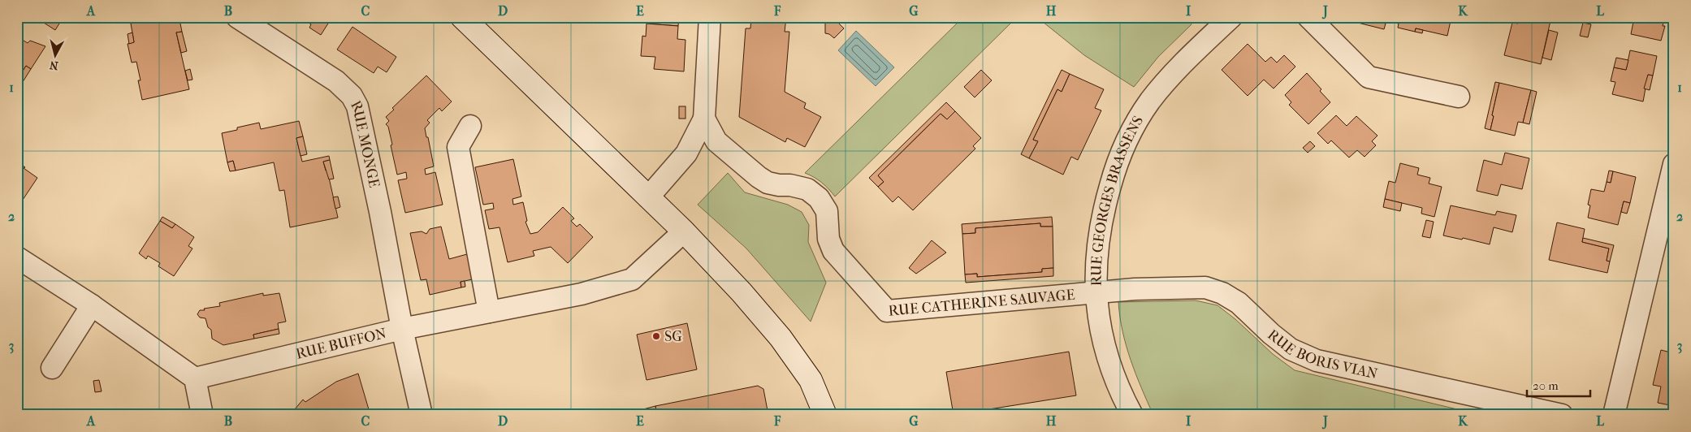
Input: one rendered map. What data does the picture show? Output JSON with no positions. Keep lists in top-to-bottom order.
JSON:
{
  "streets": {
    "street": [
      "RUE MONGE",
      "RUE GEORGES BRASSENS",
      "RUE CATHERINE SAUVAGE",
      "RUE BUFFON",
      "RUE BORIS VIAN"
    ]
  },
  "crossings": [
    ["RUE MONGE", "RUE BUFFON"],
    ["RUE GEORGES BRASSENS", "RUE CATHERINE SAUVAGE"],
    ["RUE GEORGES BRASSENS", "RUE BORIS VIAN"],
    ["RUE CATHERINE SAUVAGE", "RUE BORIS VIAN"]
  ],
  "places": ["SG"],
  "scale_bar": "20 m",
  "north": "bottom",
  "grid": {
    "columns": [
      "A",
      "B",
      "C",
      "D",
      "E",
      "F",
      "G",
      "H",
      "I",
      "J",
      "K",
      "L"
    ],
    "rows": ["1", "2", "3"]
  }
}
